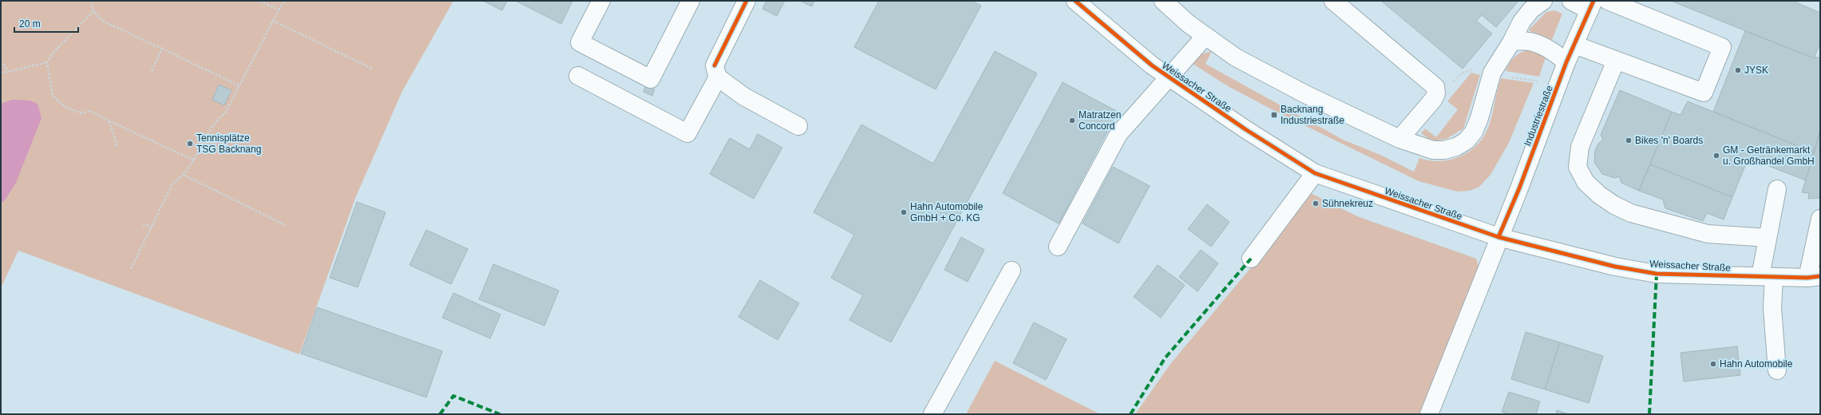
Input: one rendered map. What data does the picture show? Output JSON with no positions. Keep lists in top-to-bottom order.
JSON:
{
  "streets": {
    "street": ["Weissacher Straße", "Industriestraße"]
  },
  "crossings": [
    ["Weissacher Straße", "Industriestraße"]
  ],
  "places": {
    "other": [
      "JYSK",
      "Matratzen Concord",
      "Bikes 'n' Boards",
      "Tennisplätze TSG Backnang",
      "GM - Getränkemarkt u. Großhandel GmbH",
      "Sühnekreuz",
      "Hahn Automobile GmbH + Co. KG",
      "Hahn Automobile"
    ],
    "transit": ["Backnang Industriestraße"]
  },
  "scale_bar": "20 m"
}
